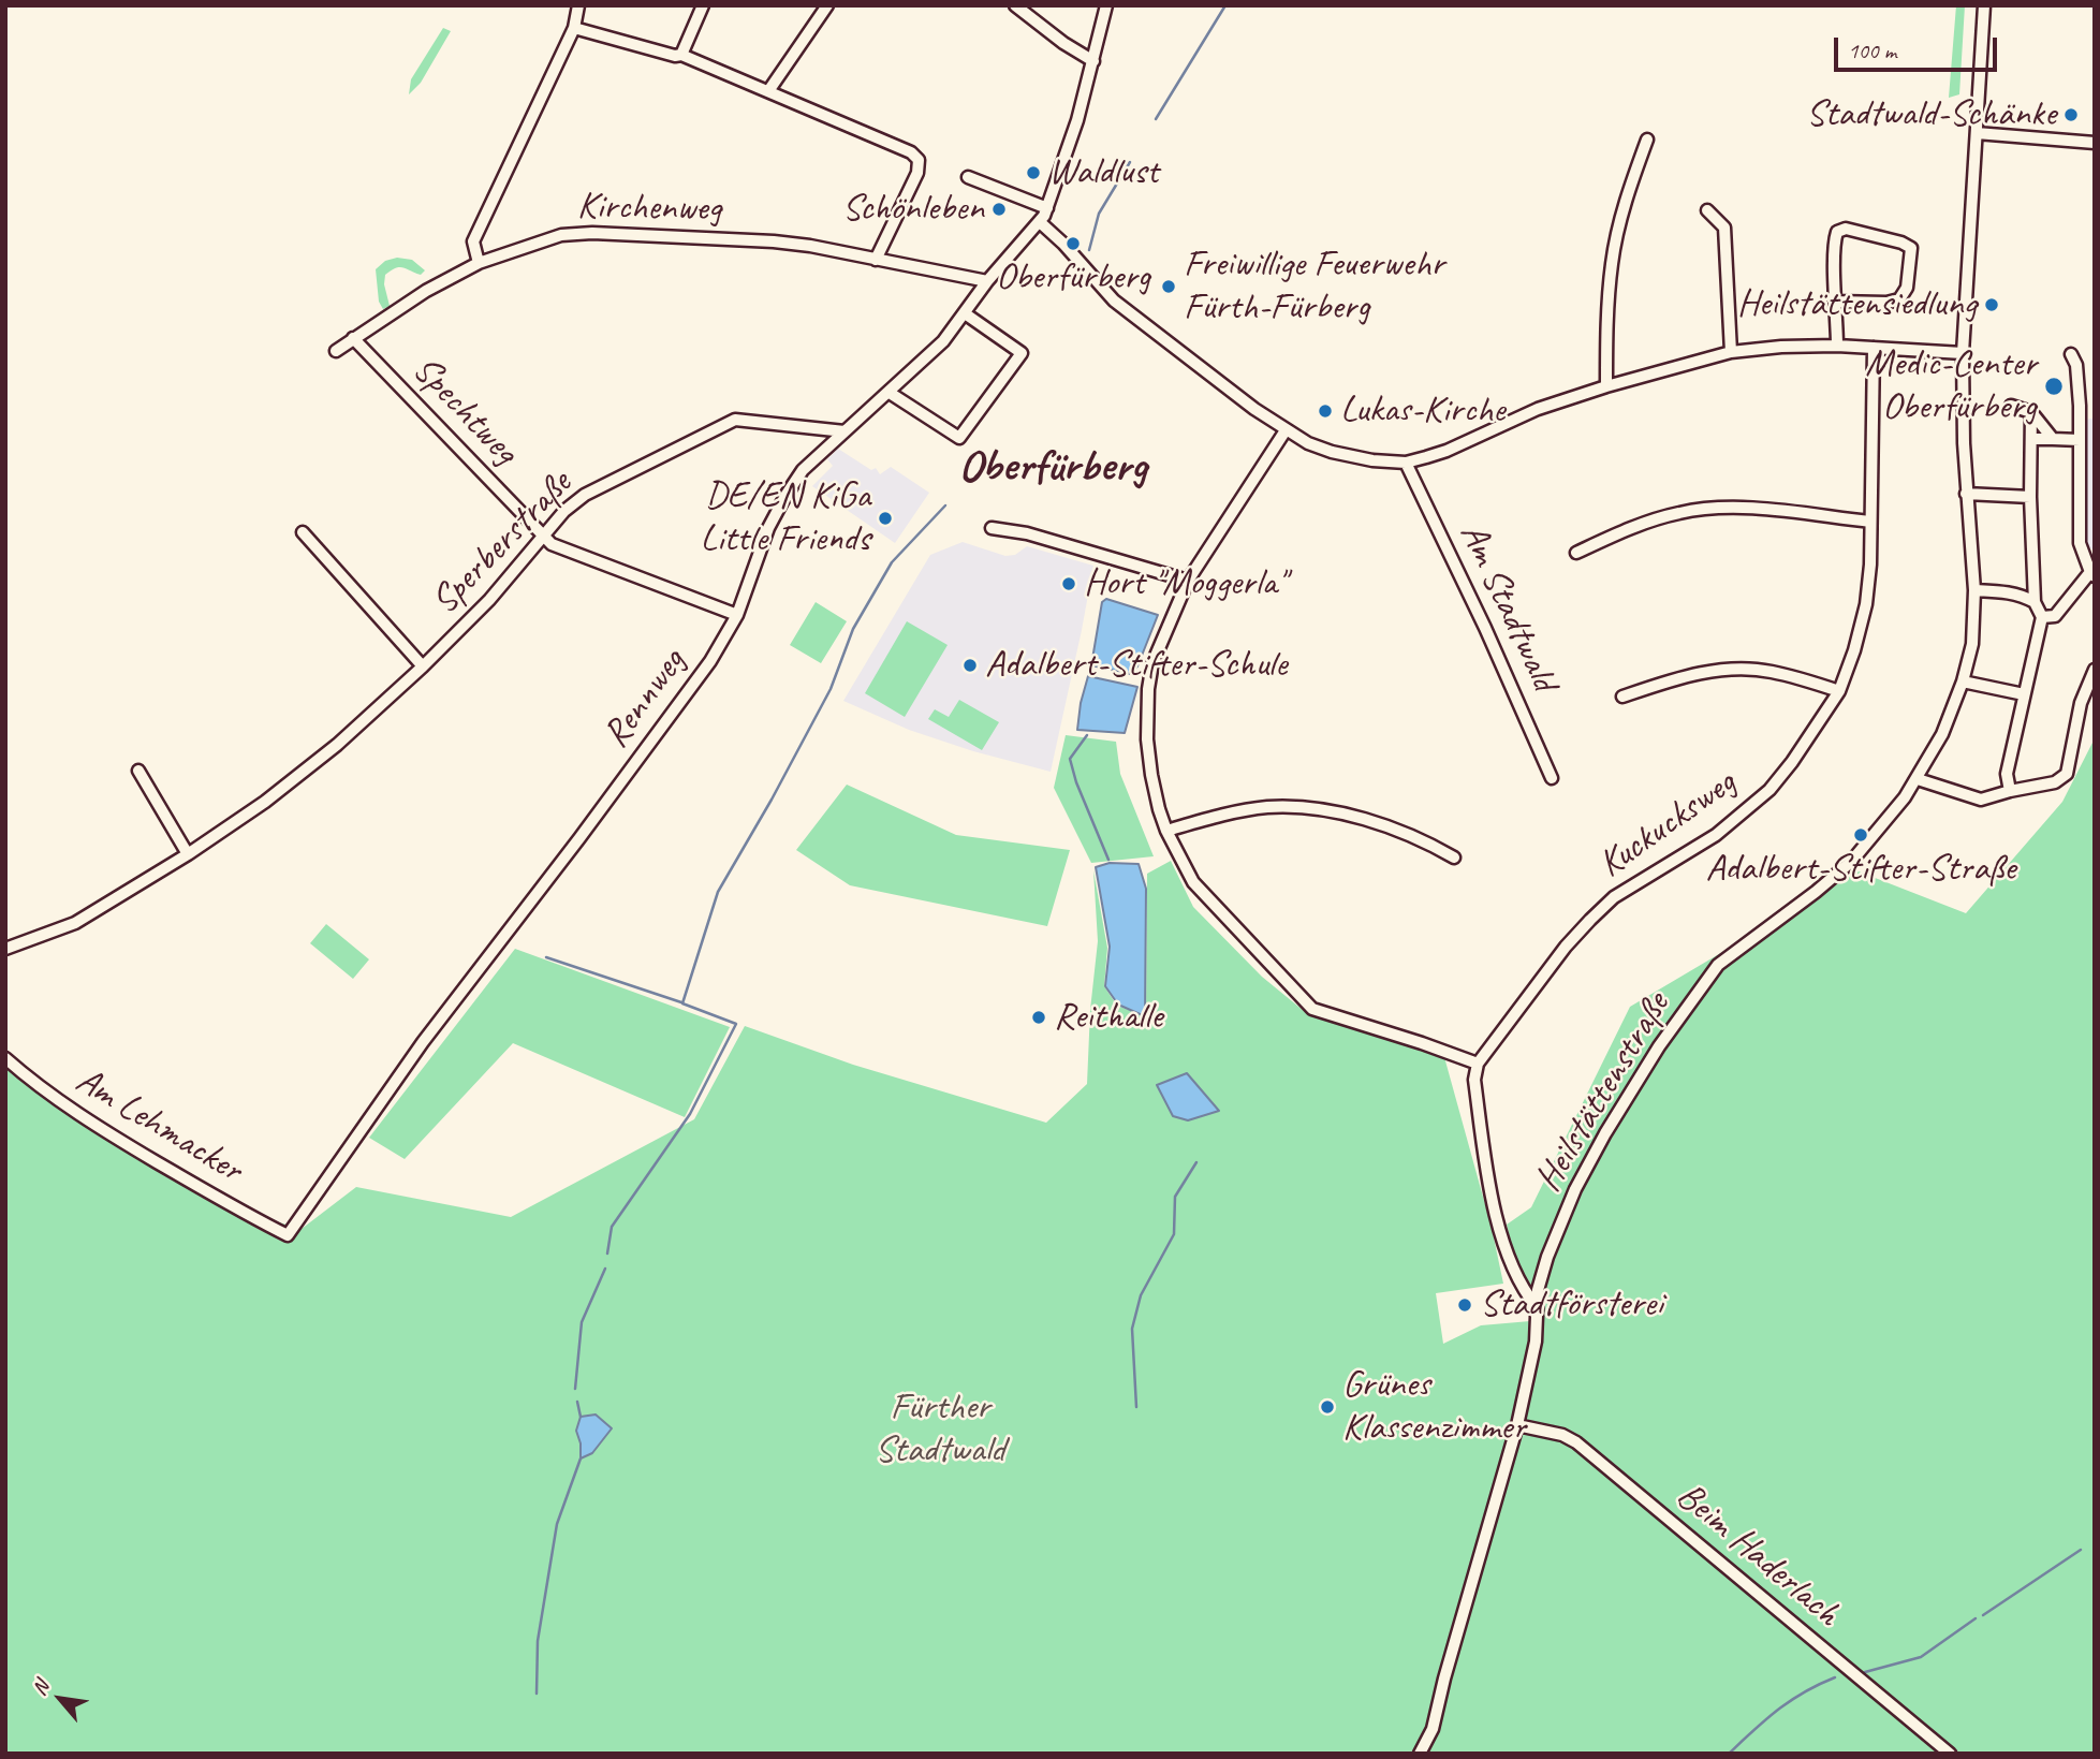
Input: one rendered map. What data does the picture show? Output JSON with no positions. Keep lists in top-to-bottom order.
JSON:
{
  "streets": {
    "street": [
      "Kirchenweg",
      "Spechtweg",
      "Sperberstraße",
      "Am Stadtwald",
      "Rennweg",
      "Kuckucksweg",
      "Heilstättenstraße",
      "Am Lehmacker",
      "Beim Haderlach"
    ]
  },
  "crossings": [
    ["Kirchenweg", "Spechtweg"],
    ["Kirchenweg", "Rennweg"],
    ["Spechtweg", "Sperberstraße"],
    ["Spechtweg", "Rennweg"],
    ["Sperberstraße", "Rennweg"],
    ["Rennweg", "Am Lehmacker"],
    ["Heilstättenstraße", "Beim Haderlach"]
  ],
  "districts": ["Oberfürberg"],
  "parks": ["Fürther Stadtwald"],
  "places": [
    "Stadtwald-Schänke",
    "Waldlust",
    "Schönleben",
    "Oberfürberg",
    "Freiwillige Feuerwehr Fürth-Fürberg",
    "Heilstättensiedlung",
    "Medic-Center Oberfürberg",
    "Lukas-Kirche",
    "DE/EN KiGa Little Friends",
    "Hort \"Moggerla\"",
    "Adalbert-Stifter-Schule",
    "Adalbert-Stifter-Straße",
    "Reithalle",
    "Stadtförsterei",
    "Grünes Klassenzimmer"
  ],
  "scale_bar": "100 m",
  "north": "top left"
}
